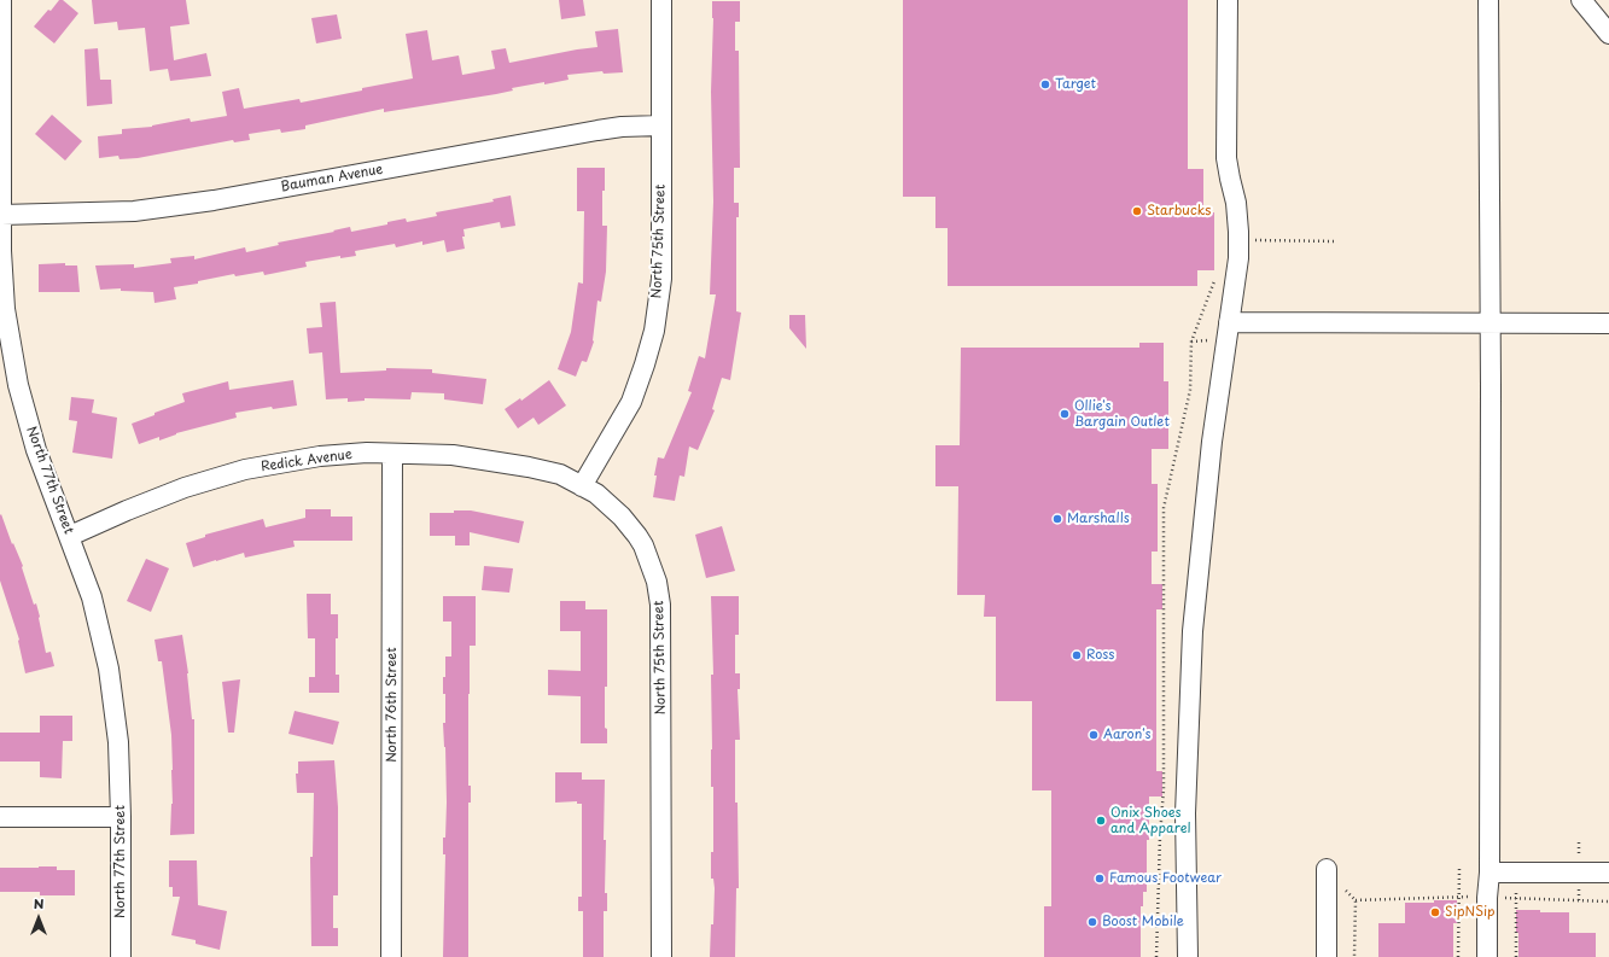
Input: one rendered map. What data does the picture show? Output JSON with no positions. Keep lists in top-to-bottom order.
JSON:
{
  "streets": {
    "street": [
      "Bauman Avenue",
      "North 75th Street",
      "Redick Avenue",
      "North 77th Street",
      "North 76th Street"
    ]
  },
  "crossings": [
    ["Bauman Avenue", "North 75th Street"],
    ["Bauman Avenue", "North 77th Street"],
    ["North 75th Street", "Redick Avenue"],
    ["Redick Avenue", "North 77th Street"],
    ["Redick Avenue", "North 76th Street"]
  ],
  "places": [
    "Target",
    "Starbucks",
    "Ollie's Bargain Outlet",
    "Marshalls",
    "Ross",
    "Aaron's",
    "Onix Shoes and Apparel",
    "Famous Footwear",
    "SipNSip",
    "Boost Mobile"
  ],
  "north": "top"
}
